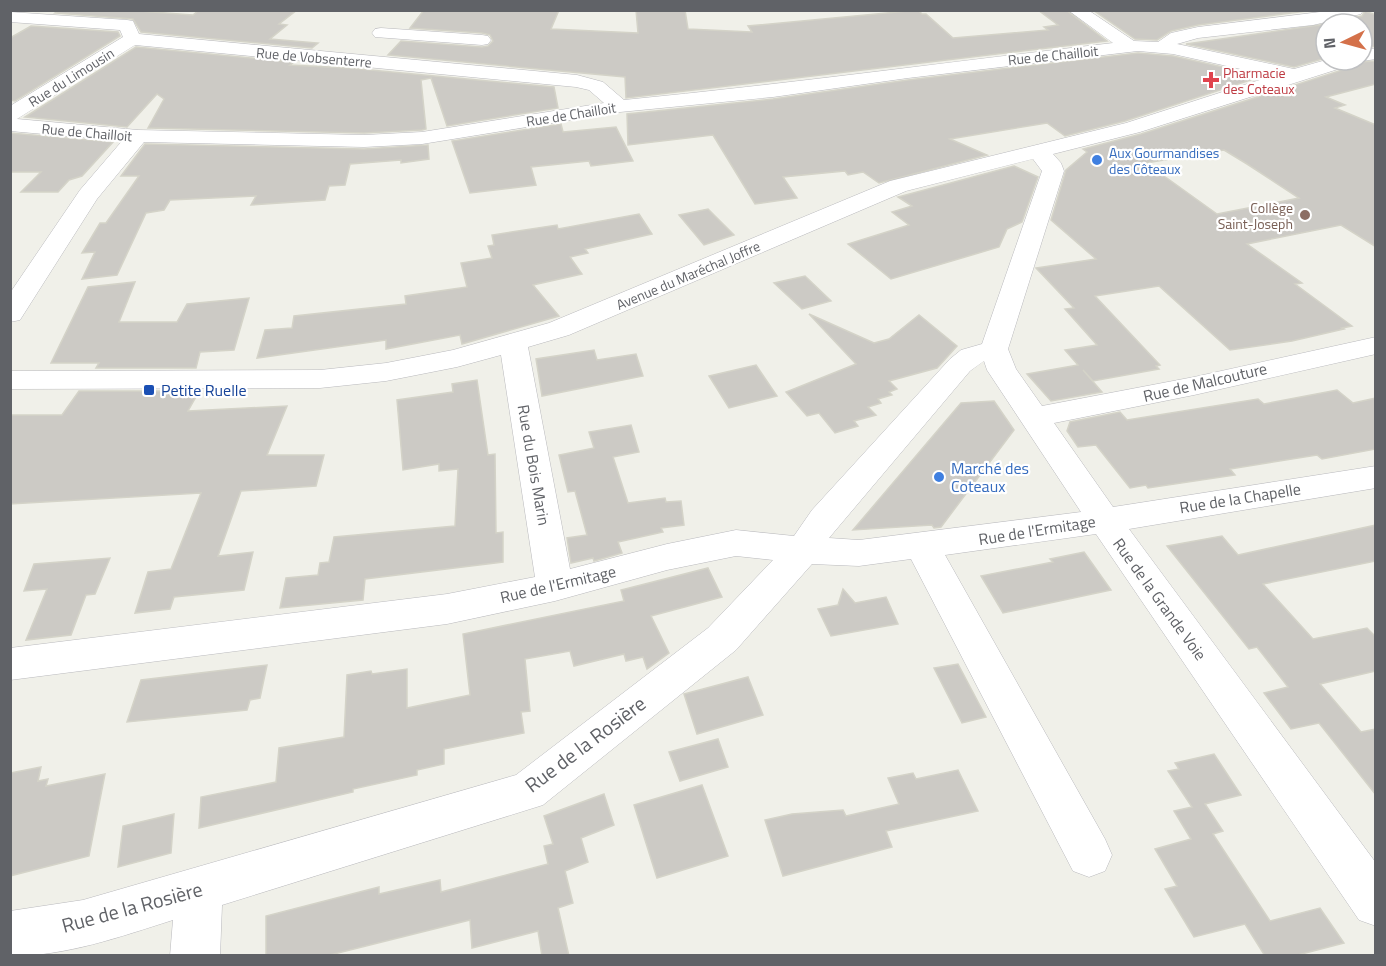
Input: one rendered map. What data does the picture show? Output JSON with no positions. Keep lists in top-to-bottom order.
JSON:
{
  "streets": {
    "street": [
      "Rue de Chailloit",
      "Rue de Vobsenterre",
      "Rue du Limousin",
      "Avenue du Maréchal Joffre",
      "Rue de Malcouture",
      "Rue du Bois Marin",
      "Rue de la Chapelle",
      "Rue de l'Ermitage",
      "Rue de la Grande Voie",
      "Rue de la Rosière"
    ]
  },
  "crossings": [
    ["Rue de Chailloit", "Rue de Vobsenterre"],
    ["Rue de Vobsenterre", "Rue du Limousin"],
    ["Avenue du Maréchal Joffre", "Rue du Bois Marin"],
    ["Rue de Malcouture", "Rue de la Grande Voie"],
    ["Rue du Bois Marin", "Rue de l'Ermitage"],
    ["Rue de la Chapelle", "Rue de l'Ermitage"],
    ["Rue de la Chapelle", "Rue de la Grande Voie"],
    ["Rue de l'Ermitage", "Rue de la Grande Voie"],
    ["Rue de l'Ermitage", "Rue de la Rosière"],
    ["Rue de la Grande Voie", "Rue de la Rosière"]
  ],
  "places": {
    "health": ["Pharmacie des Coteaux"],
    "other": ["Aux Gourmandises des Côteaux", "Collège Saint-Joseph", "Marché des Coteaux"],
    "transit": ["Petite Ruelle"]
  },
  "north": "left"
}
